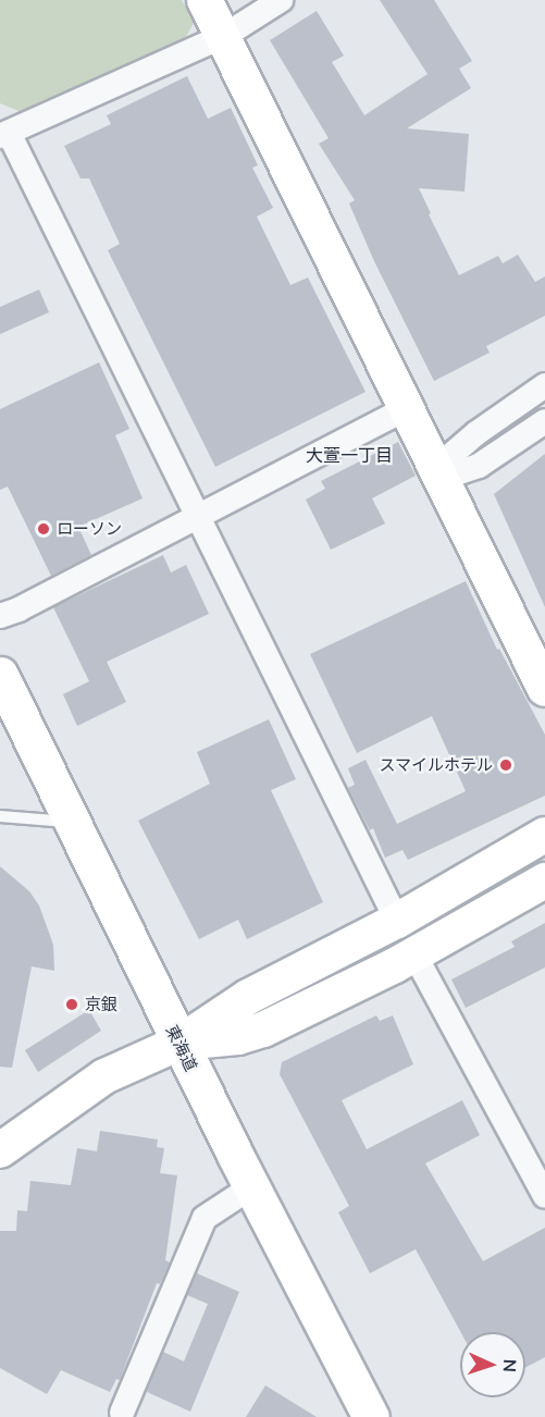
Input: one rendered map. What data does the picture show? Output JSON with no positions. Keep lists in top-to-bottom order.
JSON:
{
  "streets": {
    "highway": ["東海道"]
  },
  "districts": ["大萱一丁目"],
  "places": ["ローソン", "スマイルホテル", "京銀"],
  "north": "right"
}
